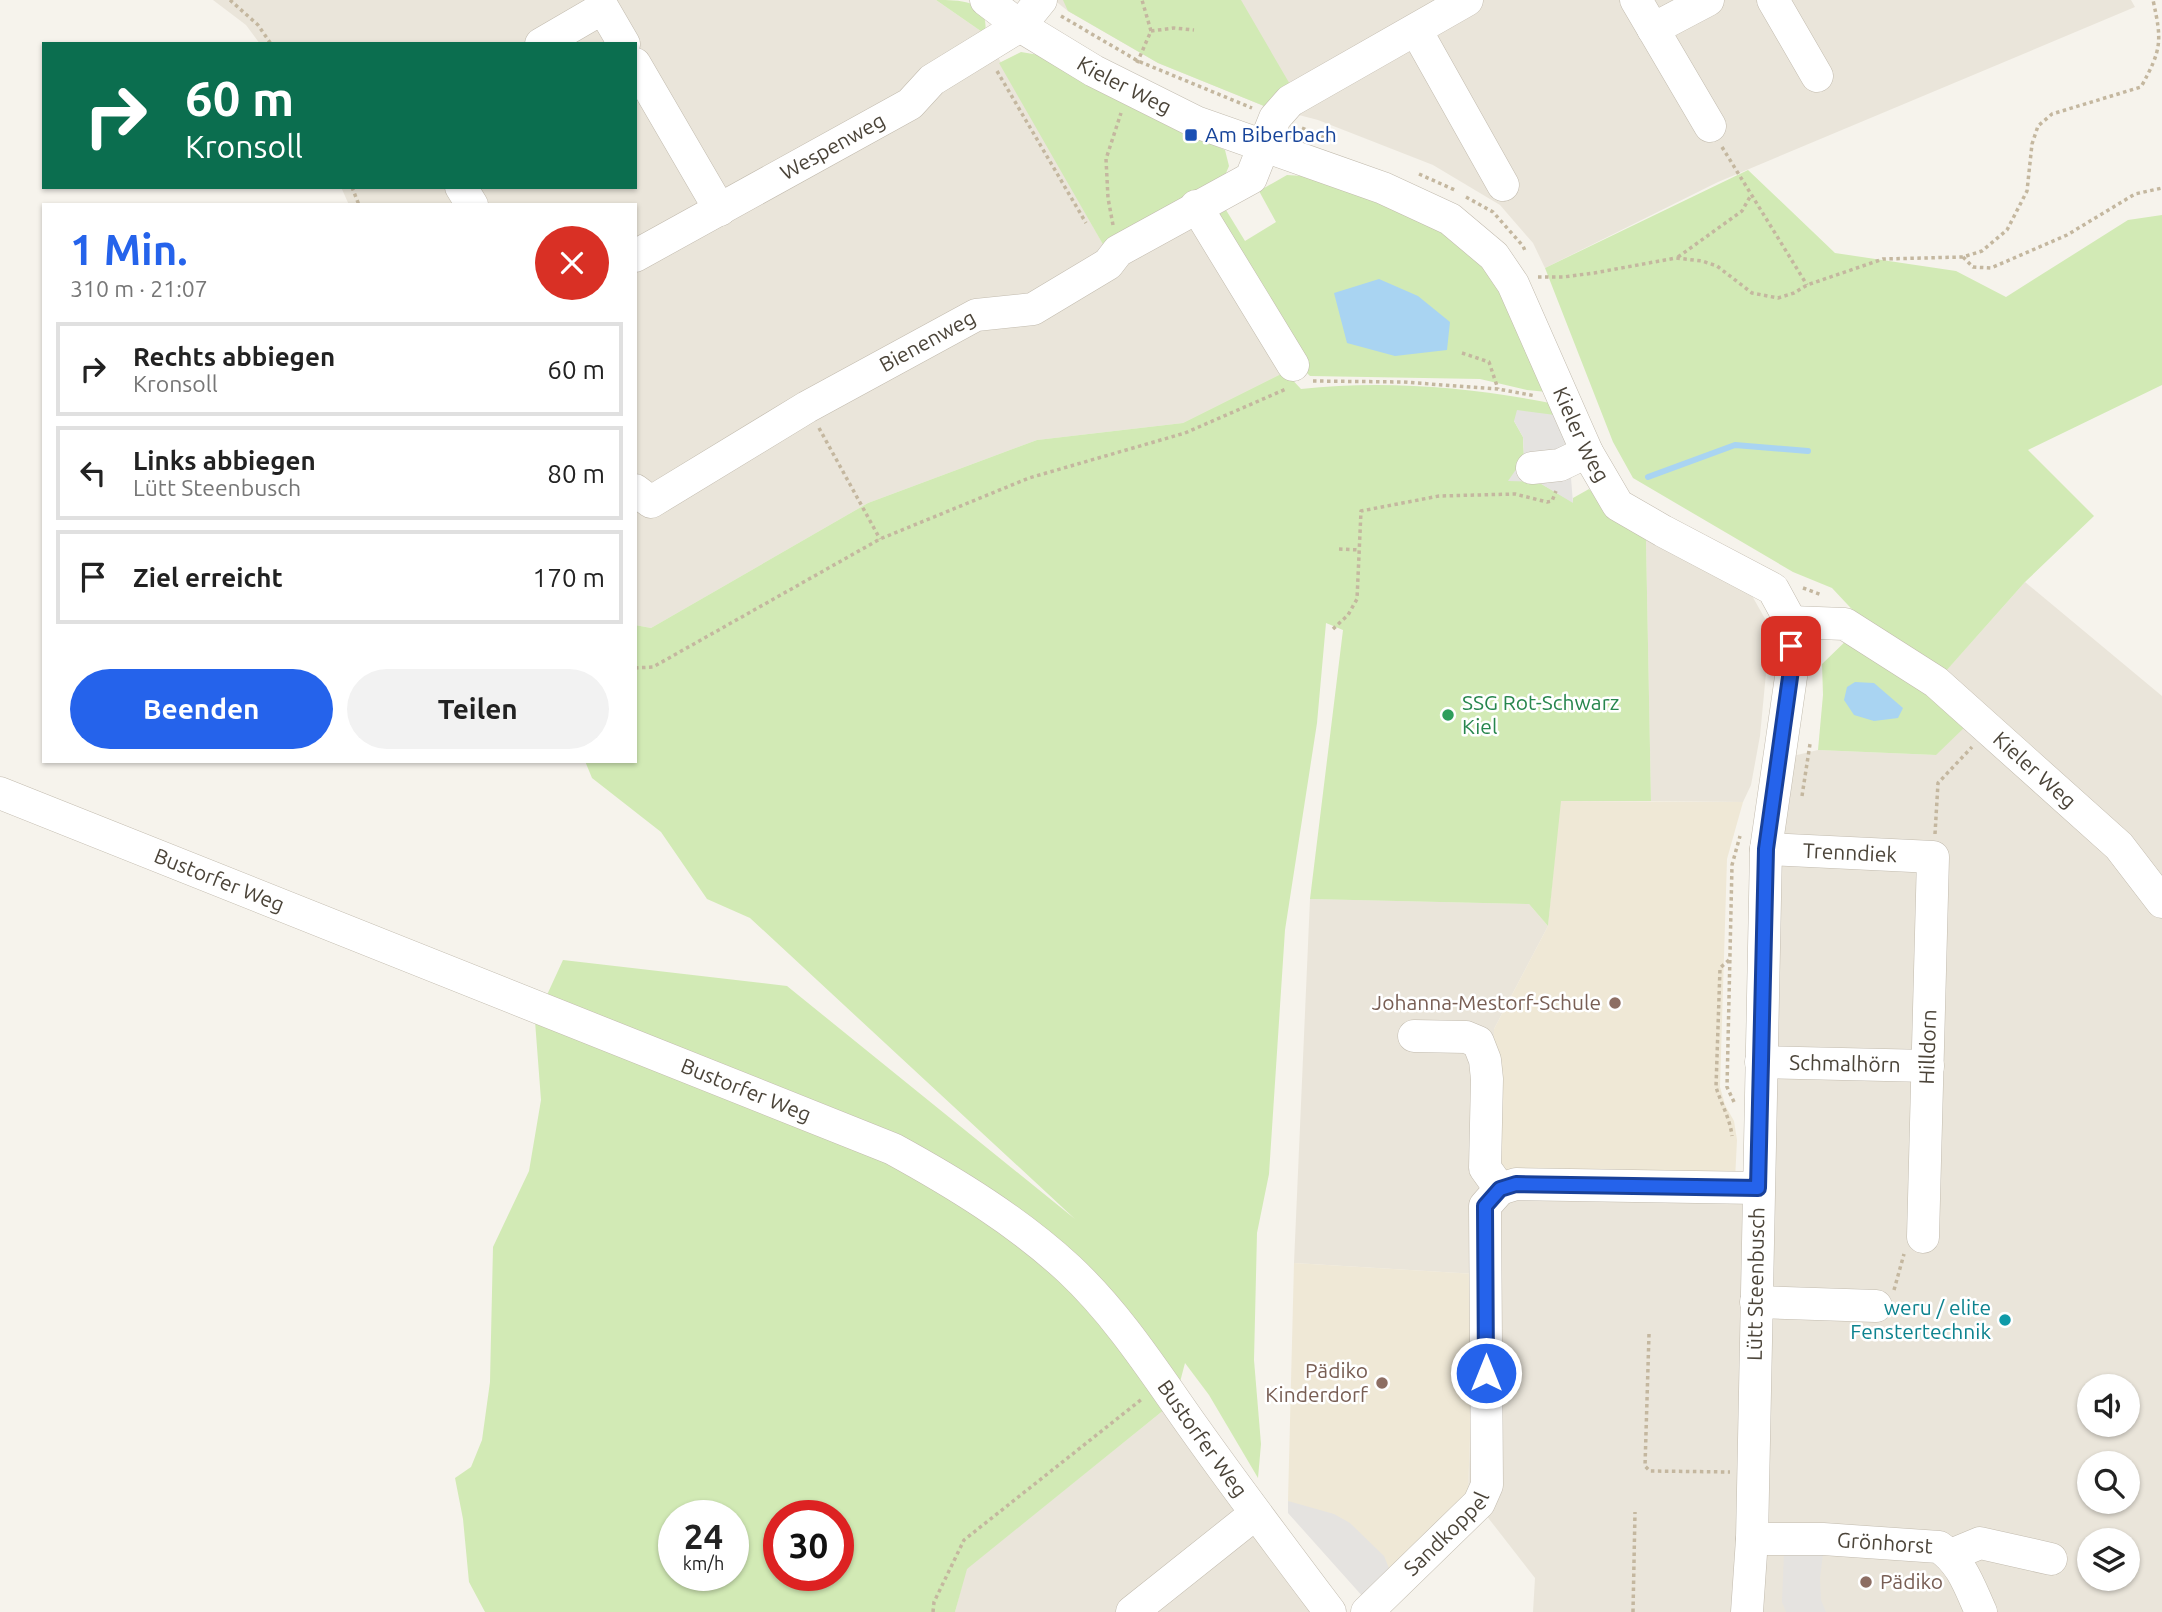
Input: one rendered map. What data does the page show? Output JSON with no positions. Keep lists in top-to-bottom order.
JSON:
{
  "streets": {
    "street": [
      "Kieler Weg",
      "Wespenweg",
      "Bienenweg",
      "Trenndiek",
      "Bustorfer Weg",
      "Hilldorn",
      "Schmalhörn",
      "Lütt Steenbusch",
      "Sandkoppel",
      "Grönhorst"
    ]
  },
  "crossings": [
    ["Kieler Weg", "Wespenweg"],
    ["Kieler Weg", "Bienenweg"],
    ["Kieler Weg", "Lütt Steenbusch"],
    ["Trenndiek", "Hilldorn"],
    ["Trenndiek", "Lütt Steenbusch"],
    ["Hilldorn", "Schmalhörn"],
    ["Schmalhörn", "Lütt Steenbusch"],
    ["Lütt Steenbusch", "Grönhorst"]
  ],
  "places": {
    "transit": ["Am Biberbach"],
    "other": [
      "SSG Rot-Schwarz Kiel",
      "Johanna-Mestorf-Schule",
      "weru / elite Fenstertechnik",
      "Pädiko Kinderdorf",
      "Pädiko"
    ]
  },
  "page": {
    "turn": ["60 m", "Kronsoll"],
    "heading": ["1 Min.", "310 m · 21:07"],
    "list": [
      {
        "name": "Rechts abbiegen",
        "note": "Kronsoll",
        "value": "60 m"
      },
      {
        "name": "Links abbiegen",
        "note": "Lütt Steenbusch",
        "value": "80 m"
      },
      {
        "name": "Ziel erreicht",
        "value": "170 m"
      }
    ],
    "buttons": ["Beenden", "Teilen"],
    "speed": "24 km/h",
    "limit": "30"
  }
}
